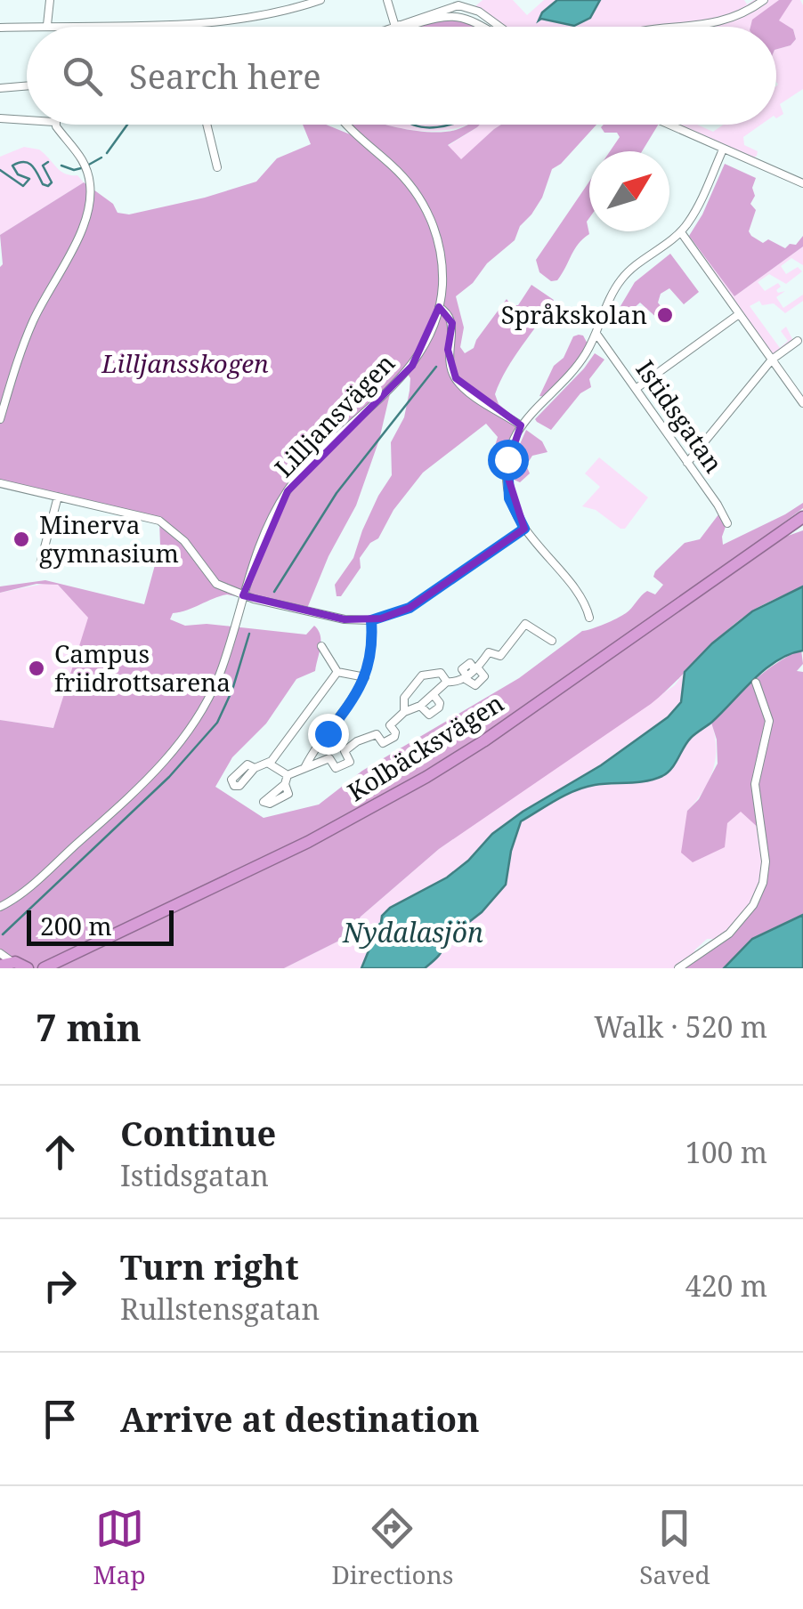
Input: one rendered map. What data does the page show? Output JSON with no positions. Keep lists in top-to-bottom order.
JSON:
{
  "streets": {
    "highway": ["Kolbäcksvägen"],
    "street": ["Lilljansvägen", "Istidsgatan"]
  },
  "water": ["Nydalasjön"],
  "parks": ["Lilljansskogen"],
  "places": ["Språkskolan", "Minerva gymnasium", "Campus friidrottsarena"],
  "scale_bar": "200 m",
  "north": "top right",
  "page": {
    "search": "Search here",
    "scale": "200 m",
    "heading": ["7 min", "Walk · 520 m"],
    "list": [
      ["Continue", "Istidsgatan", "100 m"],
      ["Turn right", "Rullstensgatan", "420 m"],
      "Arrive at destination"
    ],
    "nav": ["Map", "Directions", "Saved"]
  }
}
